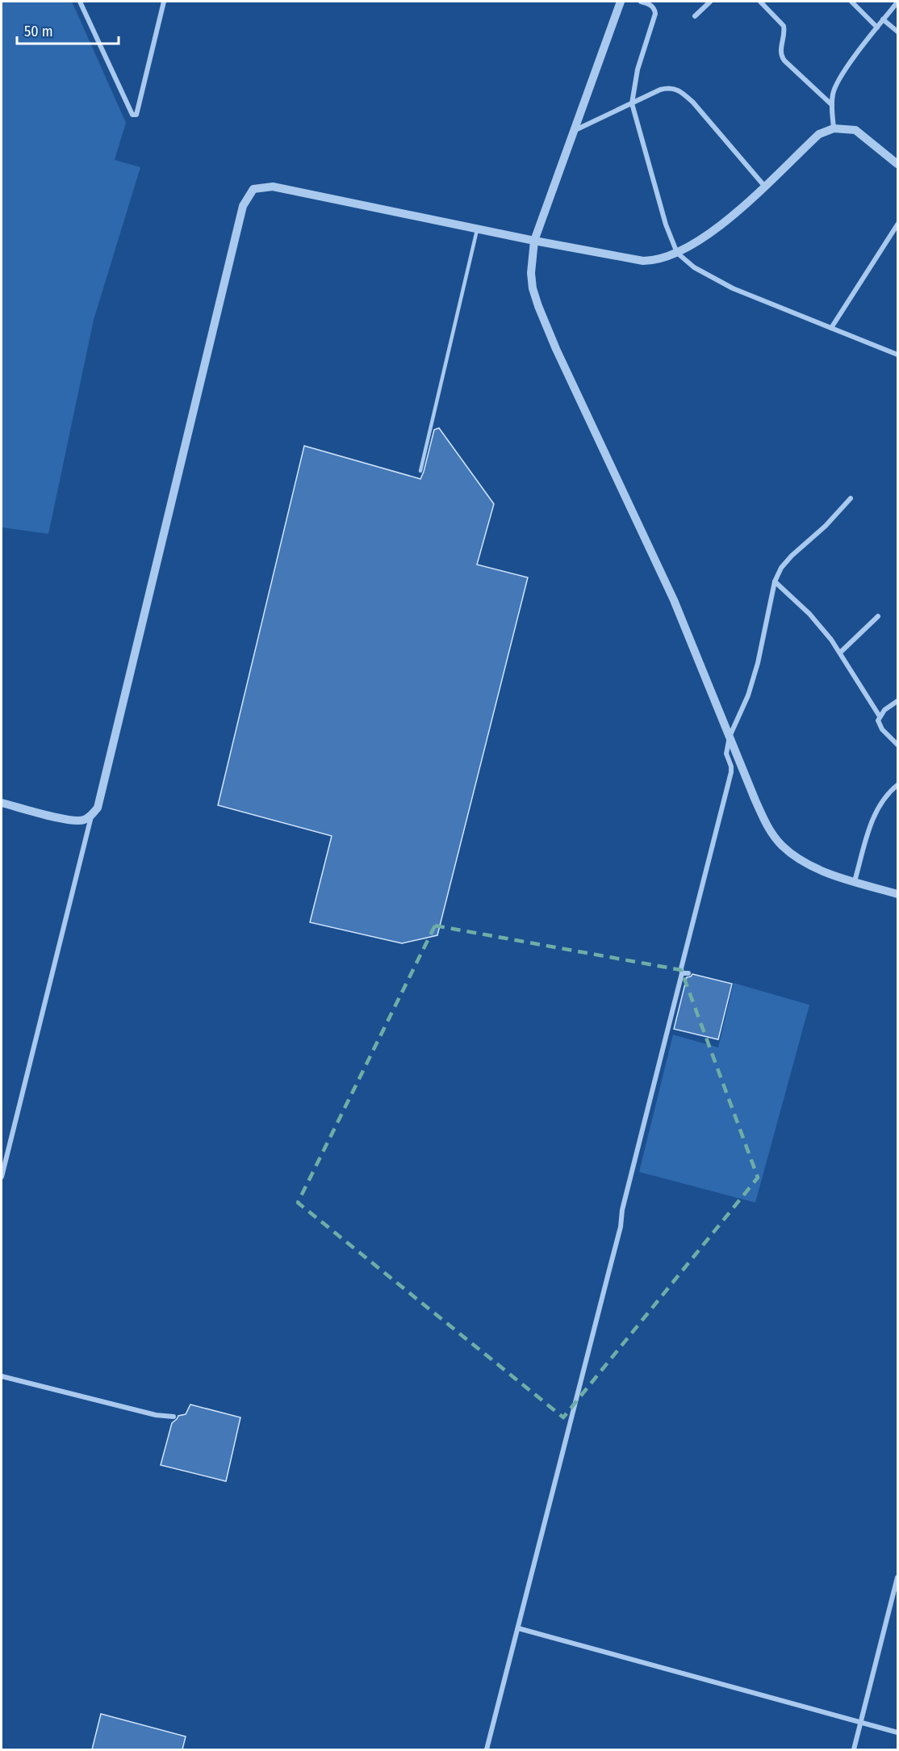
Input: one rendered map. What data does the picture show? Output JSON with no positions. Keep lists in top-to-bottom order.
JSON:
{
  "scale_bar": "50 m"
}
